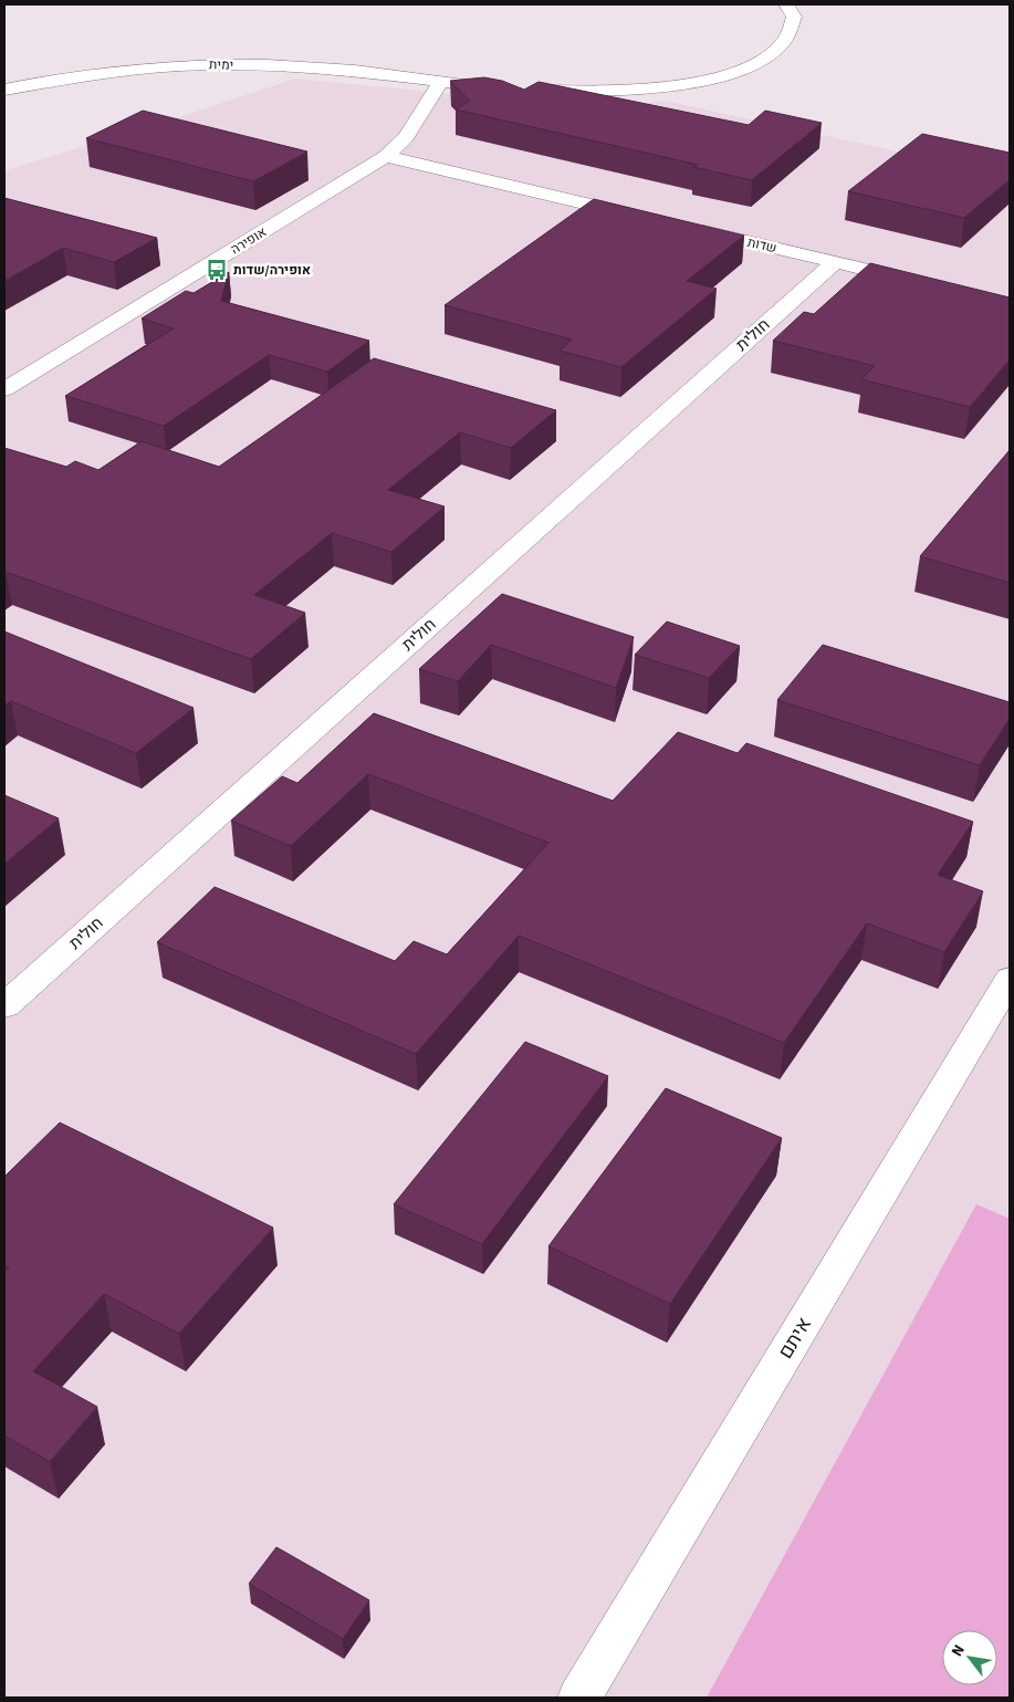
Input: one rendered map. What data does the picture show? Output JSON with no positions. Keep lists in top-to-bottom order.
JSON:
{
  "streets": {
    "street": [
      "ימית",
      "אופירה",
      "שדות",
      "חולית",
      "איתם"
    ]
  },
  "crossings": [
    ["ימית", "אופירה"],
    ["שדות", "חולית"]
  ],
  "places": {
    "bus stop": ["אופירה/שדות"]
  },
  "north": "top left"
}
